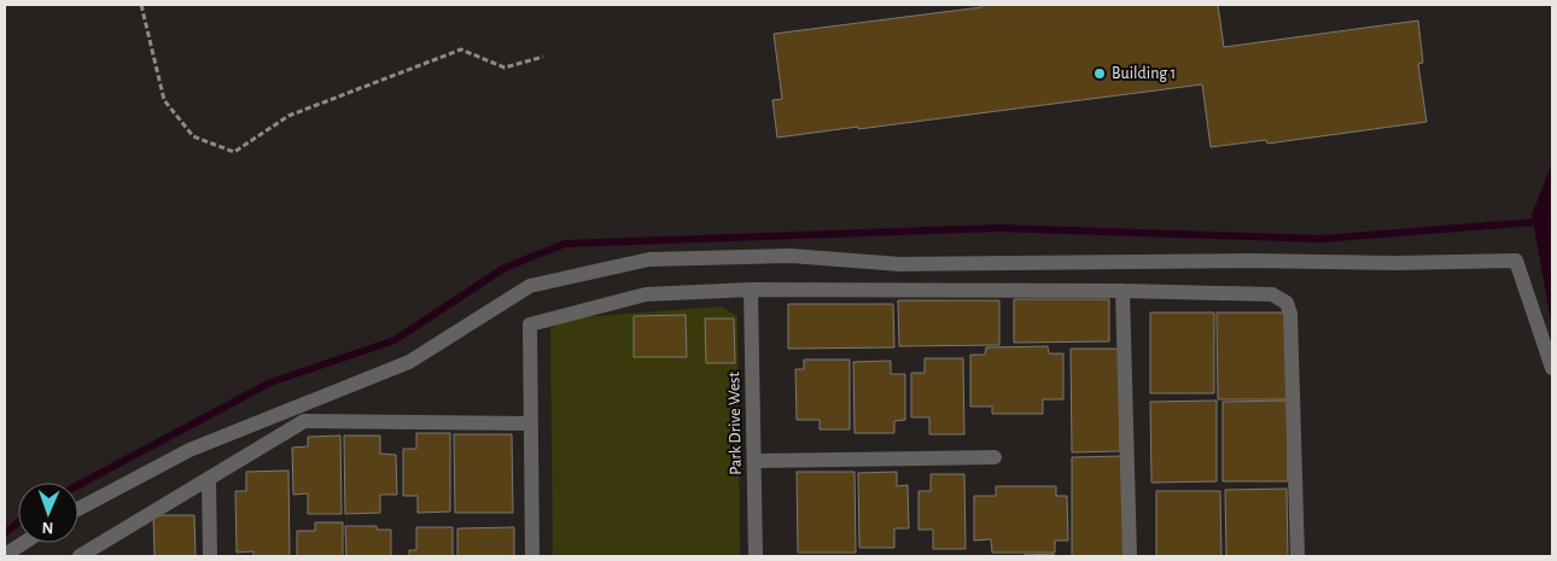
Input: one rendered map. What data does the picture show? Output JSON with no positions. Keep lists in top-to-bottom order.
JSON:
{
  "streets": {
    "street": ["Park Drive West"]
  },
  "places": ["Building 1"],
  "north": "bottom"
}
